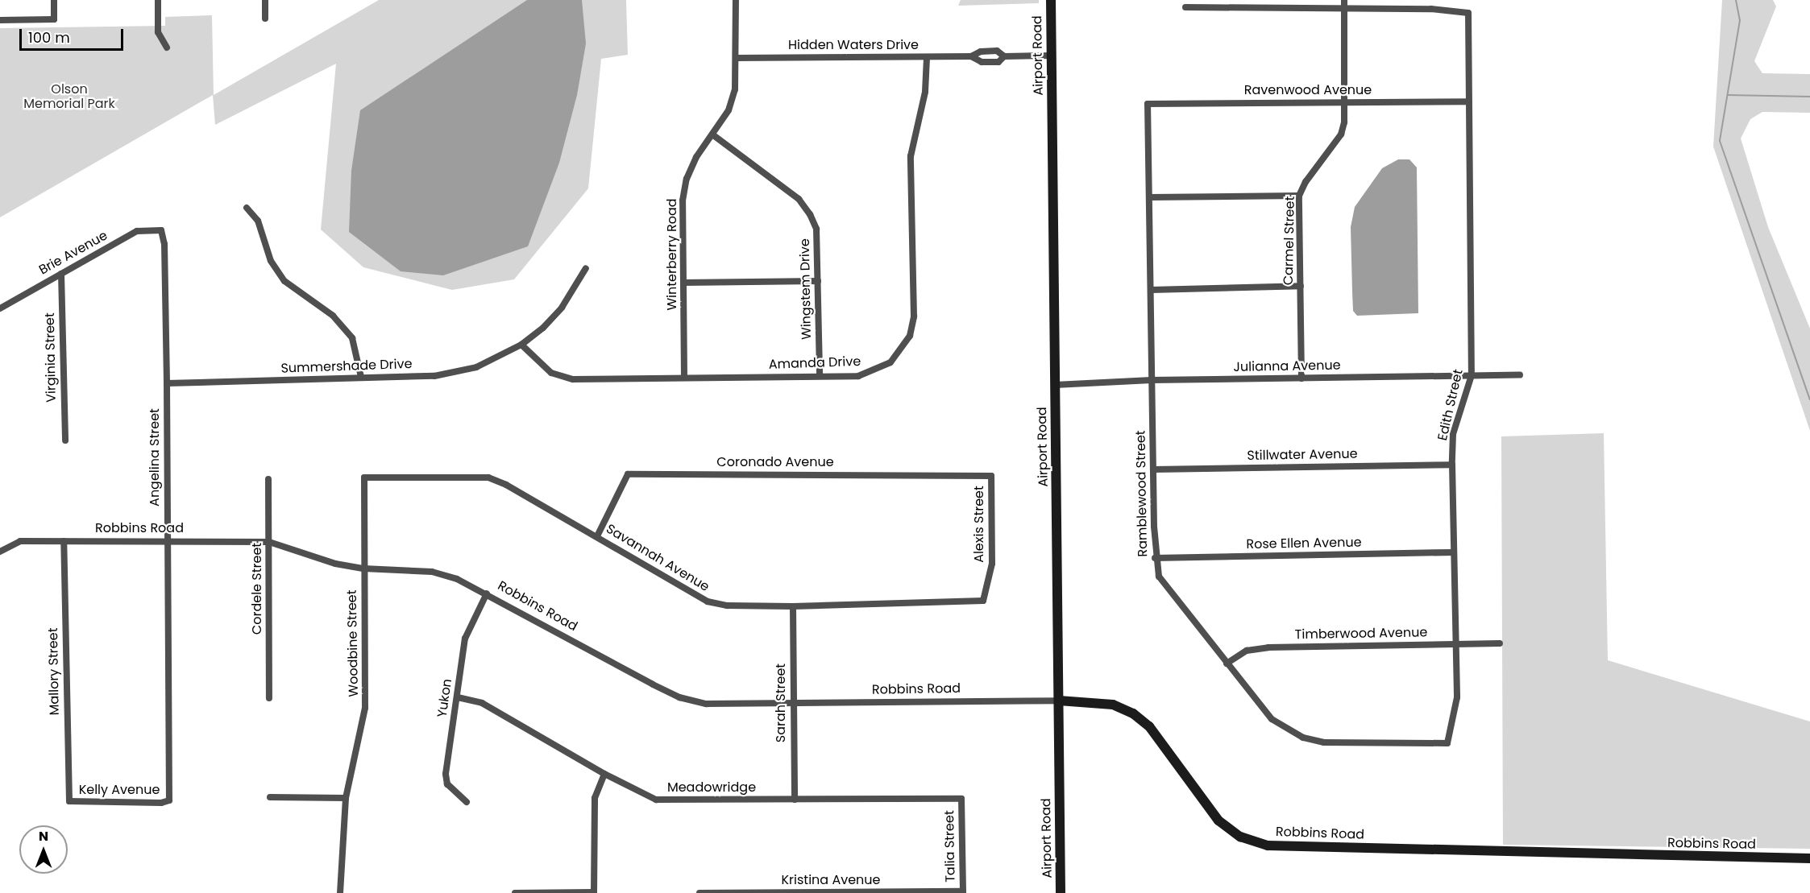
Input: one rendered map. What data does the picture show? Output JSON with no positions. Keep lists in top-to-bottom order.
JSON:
{
  "streets": {
    "main road": ["Airport Road", "Robbins Road"],
    "street": [
      "Hidden Waters Drive",
      "Ravenwood Avenue",
      "Carmel Street",
      "Brie Avenue",
      "Winterberry Road",
      "Wingstem Drive",
      "Virginia Street",
      "Amanda Drive",
      "Summershade Drive",
      "Julianna Avenue",
      "Edith Street",
      "Stillwater Avenue",
      "Angelina Street",
      "Coronado Avenue",
      "Ramblewood Street",
      "Alexis Street",
      "Rose Ellen Avenue",
      "Savannah Avenue",
      "Cordele Street",
      "Timberwood Avenue",
      "Woodbine Street",
      "Mallory Street",
      "Yukon",
      "Sarah Street",
      "Meadowridge",
      "Kelly Avenue",
      "Talia Street",
      "Kristina Avenue"
    ]
  },
  "crossings": [
    ["Hidden Waters Drive", "Airport Road"],
    ["Hidden Waters Drive", "Winterberry Road"],
    ["Hidden Waters Drive", "Amanda Drive"],
    ["Airport Road", "Julianna Avenue"],
    ["Airport Road", "Robbins Road"],
    ["Ravenwood Avenue", "Carmel Street"],
    ["Ravenwood Avenue", "Edith Street"],
    ["Ravenwood Avenue", "Ramblewood Street"],
    ["Carmel Street", "Julianna Avenue"],
    ["Carmel Street", "Edith Street"],
    ["Brie Avenue", "Virginia Street"],
    ["Brie Avenue", "Angelina Street"],
    ["Winterberry Road", "Wingstem Drive"],
    ["Winterberry Road", "Amanda Drive"],
    ["Wingstem Drive", "Amanda Drive"],
    ["Amanda Drive", "Summershade Drive"],
    ["Summershade Drive", "Angelina Street"],
    ["Julianna Avenue", "Edith Street"],
    ["Julianna Avenue", "Ramblewood Street"],
    ["Edith Street", "Stillwater Avenue"],
    ["Edith Street", "Ramblewood Street"],
    ["Edith Street", "Rose Ellen Avenue"],
    ["Edith Street", "Timberwood Avenue"],
    ["Stillwater Avenue", "Ramblewood Street"],
    ["Angelina Street", "Robbins Road"],
    ["Angelina Street", "Kelly Avenue"],
    ["Coronado Avenue", "Alexis Street"],
    ["Coronado Avenue", "Savannah Avenue"],
    ["Ramblewood Street", "Rose Ellen Avenue"],
    ["Ramblewood Street", "Timberwood Avenue"],
    ["Alexis Street", "Savannah Avenue"],
    ["Robbins Road", "Cordele Street"],
    ["Robbins Road", "Woodbine Street"],
    ["Robbins Road", "Mallory Street"],
    ["Robbins Road", "Yukon"],
    ["Robbins Road", "Sarah Street"],
    ["Savannah Avenue", "Woodbine Street"],
    ["Savannah Avenue", "Sarah Street"],
    ["Mallory Street", "Kelly Avenue"],
    ["Yukon", "Meadowridge"],
    ["Sarah Street", "Meadowridge"],
    ["Meadowridge", "Talia Street"],
    ["Talia Street", "Kristina Avenue"]
  ],
  "parks": ["Olson Memorial Park"],
  "scale_bar": "100 m",
  "north": "top"
}
